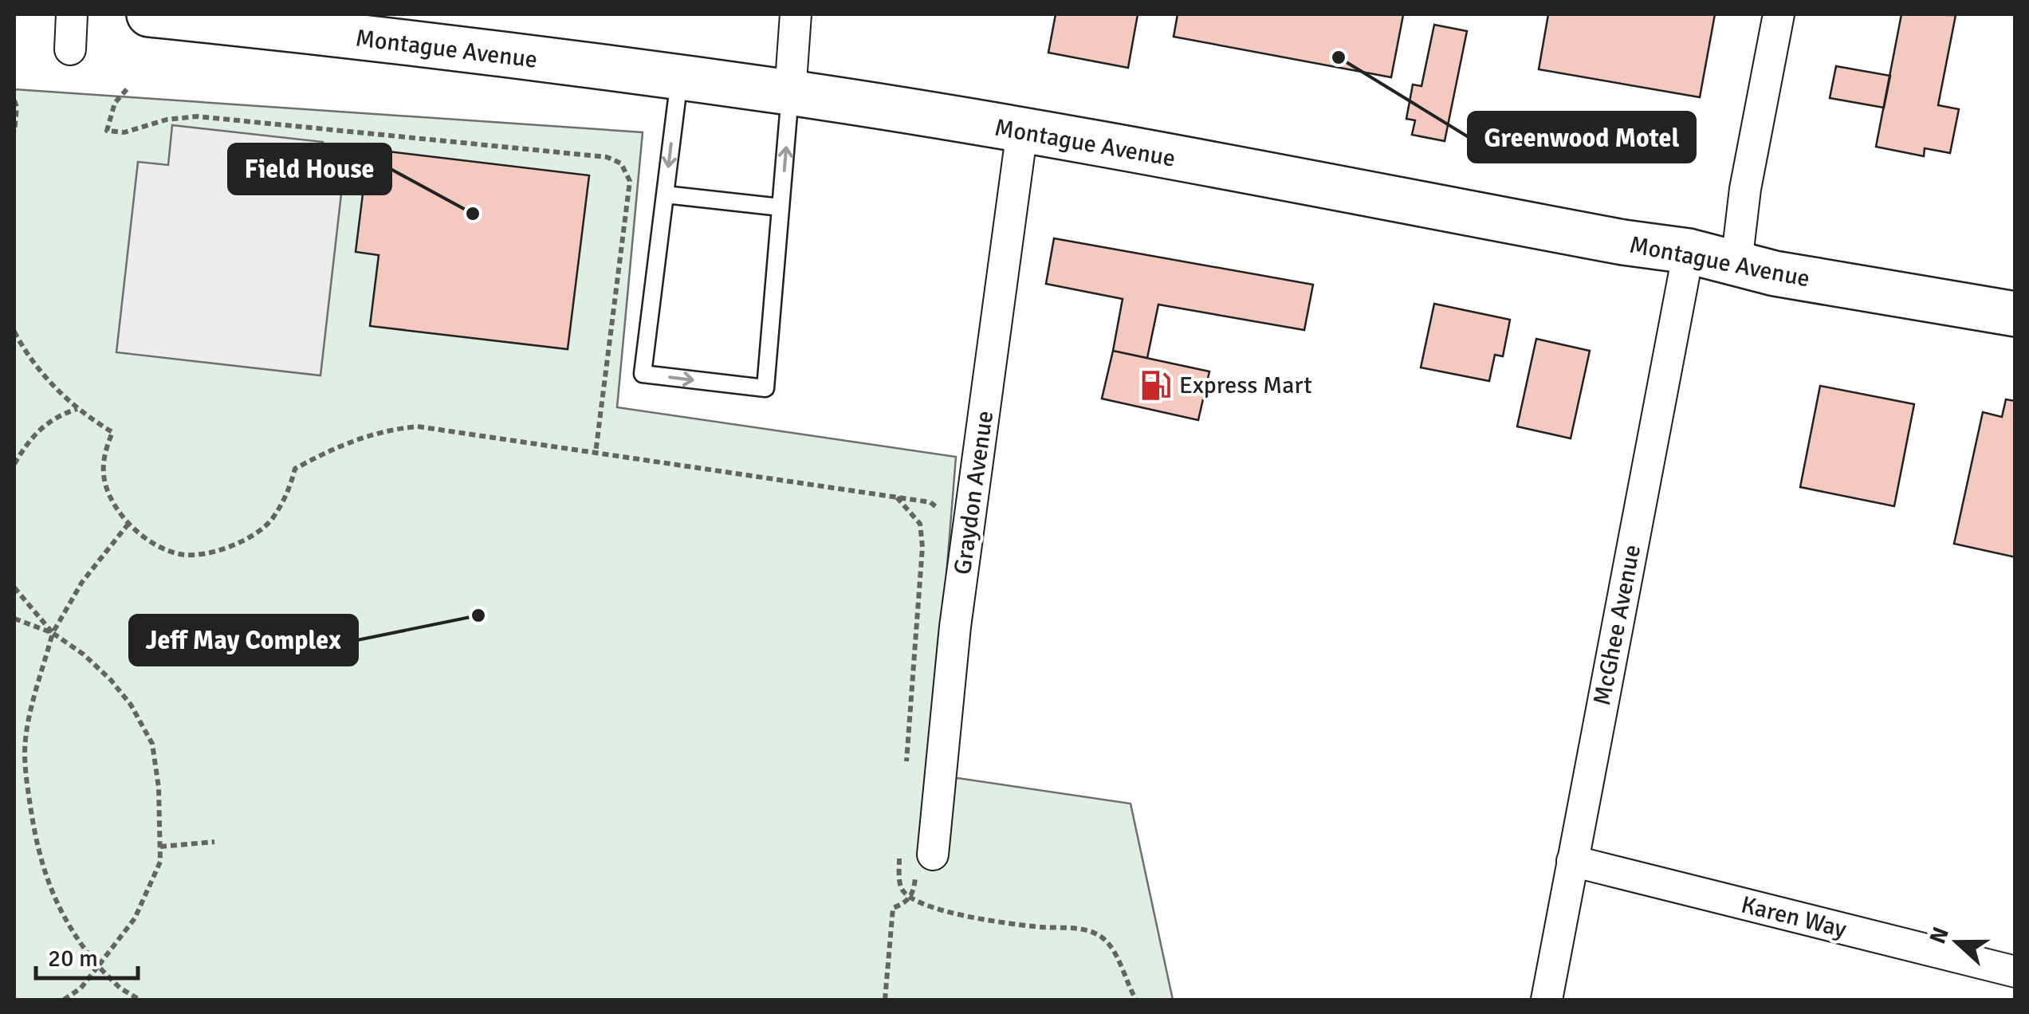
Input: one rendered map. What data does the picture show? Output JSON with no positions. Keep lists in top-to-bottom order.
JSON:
{
  "streets": {
    "main road": ["Montague Avenue"],
    "street": ["Graydon Avenue", "McGhee Avenue", "Karen Way"]
  },
  "crossings": [
    ["Montague Avenue", "Graydon Avenue"],
    ["Montague Avenue", "McGhee Avenue"],
    ["McGhee Avenue", "Karen Way"]
  ],
  "places": {
    "other": ["Greenwood Motel", "Field House", "Jeff May Complex"],
    "fuel station": ["Express Mart"]
  },
  "scale_bar": "20 m",
  "north": "left"
}
